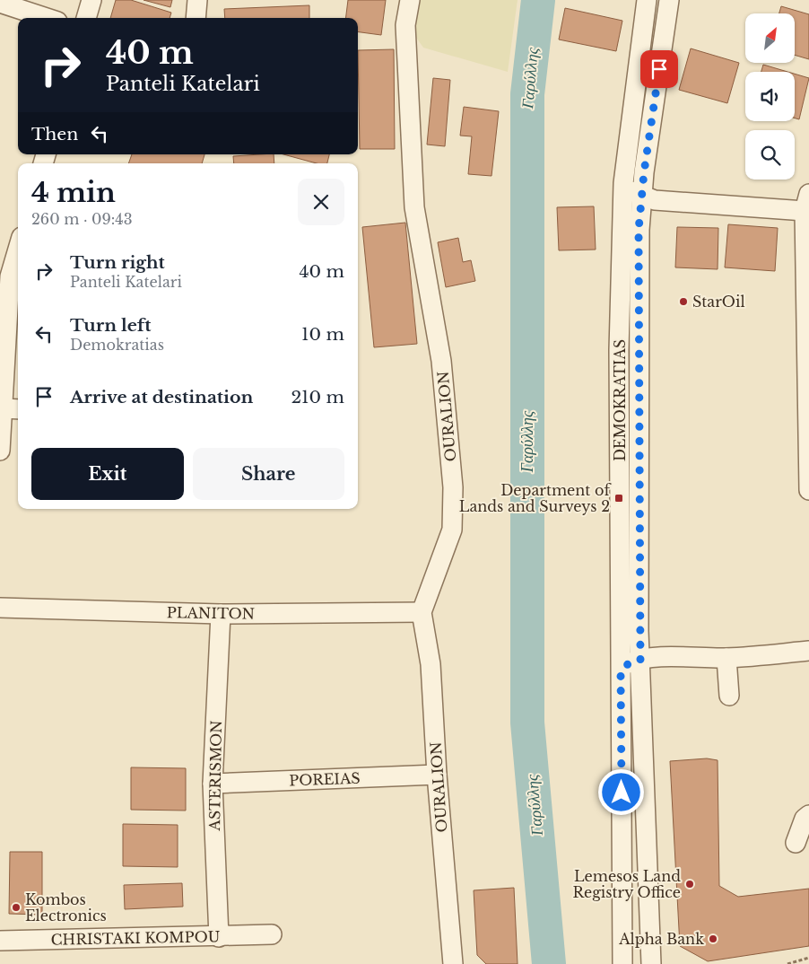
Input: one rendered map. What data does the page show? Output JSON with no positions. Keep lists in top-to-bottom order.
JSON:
{
  "streets": {
    "street": [
      "DEMOKRATIAS",
      "OURALION",
      "PLANITON",
      "ASTERISMON",
      "POREIAS",
      "CHRISTAKI KOMPOU"
    ]
  },
  "crossings": [
    ["OURALION", "PLANITON"],
    ["OURALION", "POREIAS"],
    ["PLANITON", "ASTERISMON"],
    ["ASTERISMON", "POREIAS"],
    ["ASTERISMON", "CHRISTAKI KOMPOU"]
  ],
  "water": ["Γαρύλλης"],
  "places": {
    "other": [
      "StarOil",
      "Lemesos Land Registry Office",
      "Kombos Electronics",
      "Alpha Bank"
    ],
    "transit": ["Department of Lands and Surveys 2"]
  },
  "north": "top right",
  "page": {
    "turn": ["40 m", "Panteli Katelari"],
    "then": "Then",
    "heading": ["4 min", "260 m · 09:43"],
    "list": [
      {
        "name": "Turn right",
        "note": "Panteli Katelari",
        "value": "40 m"
      },
      {
        "name": "Turn left",
        "note": "Demokratias",
        "value": "10 m"
      },
      {
        "name": "Arrive at destination",
        "value": "210 m"
      }
    ],
    "buttons": ["Exit", "Share"]
  }
}
